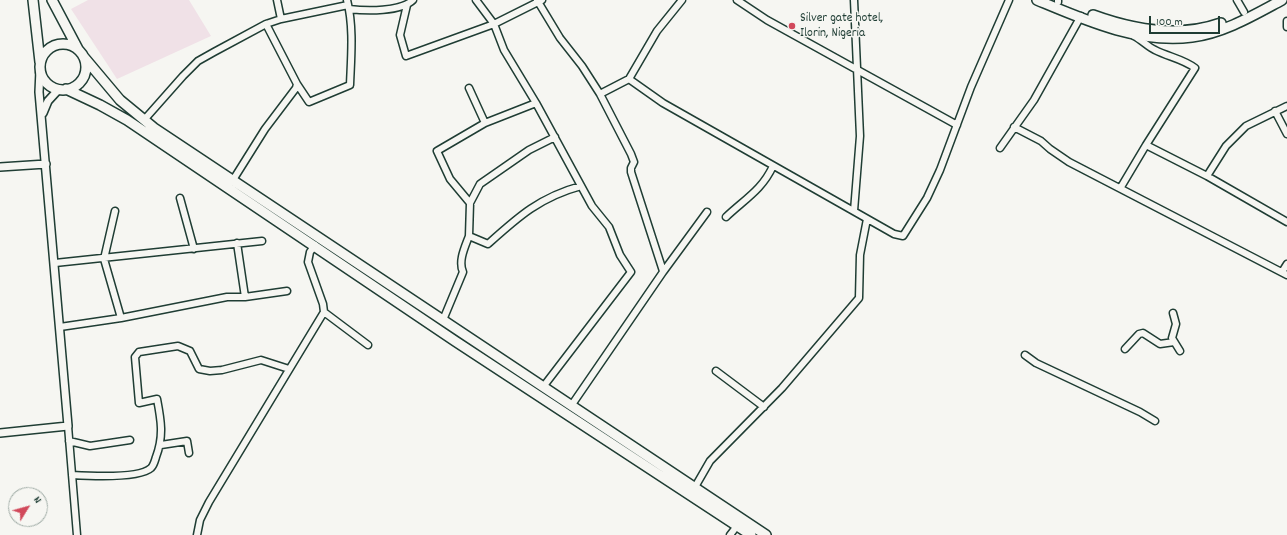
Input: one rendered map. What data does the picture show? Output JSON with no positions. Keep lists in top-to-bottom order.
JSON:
{
  "places": ["Silver gate hotel, Ilorin, Nigeria"],
  "scale_bar": "100 m",
  "north": "top right"
}
